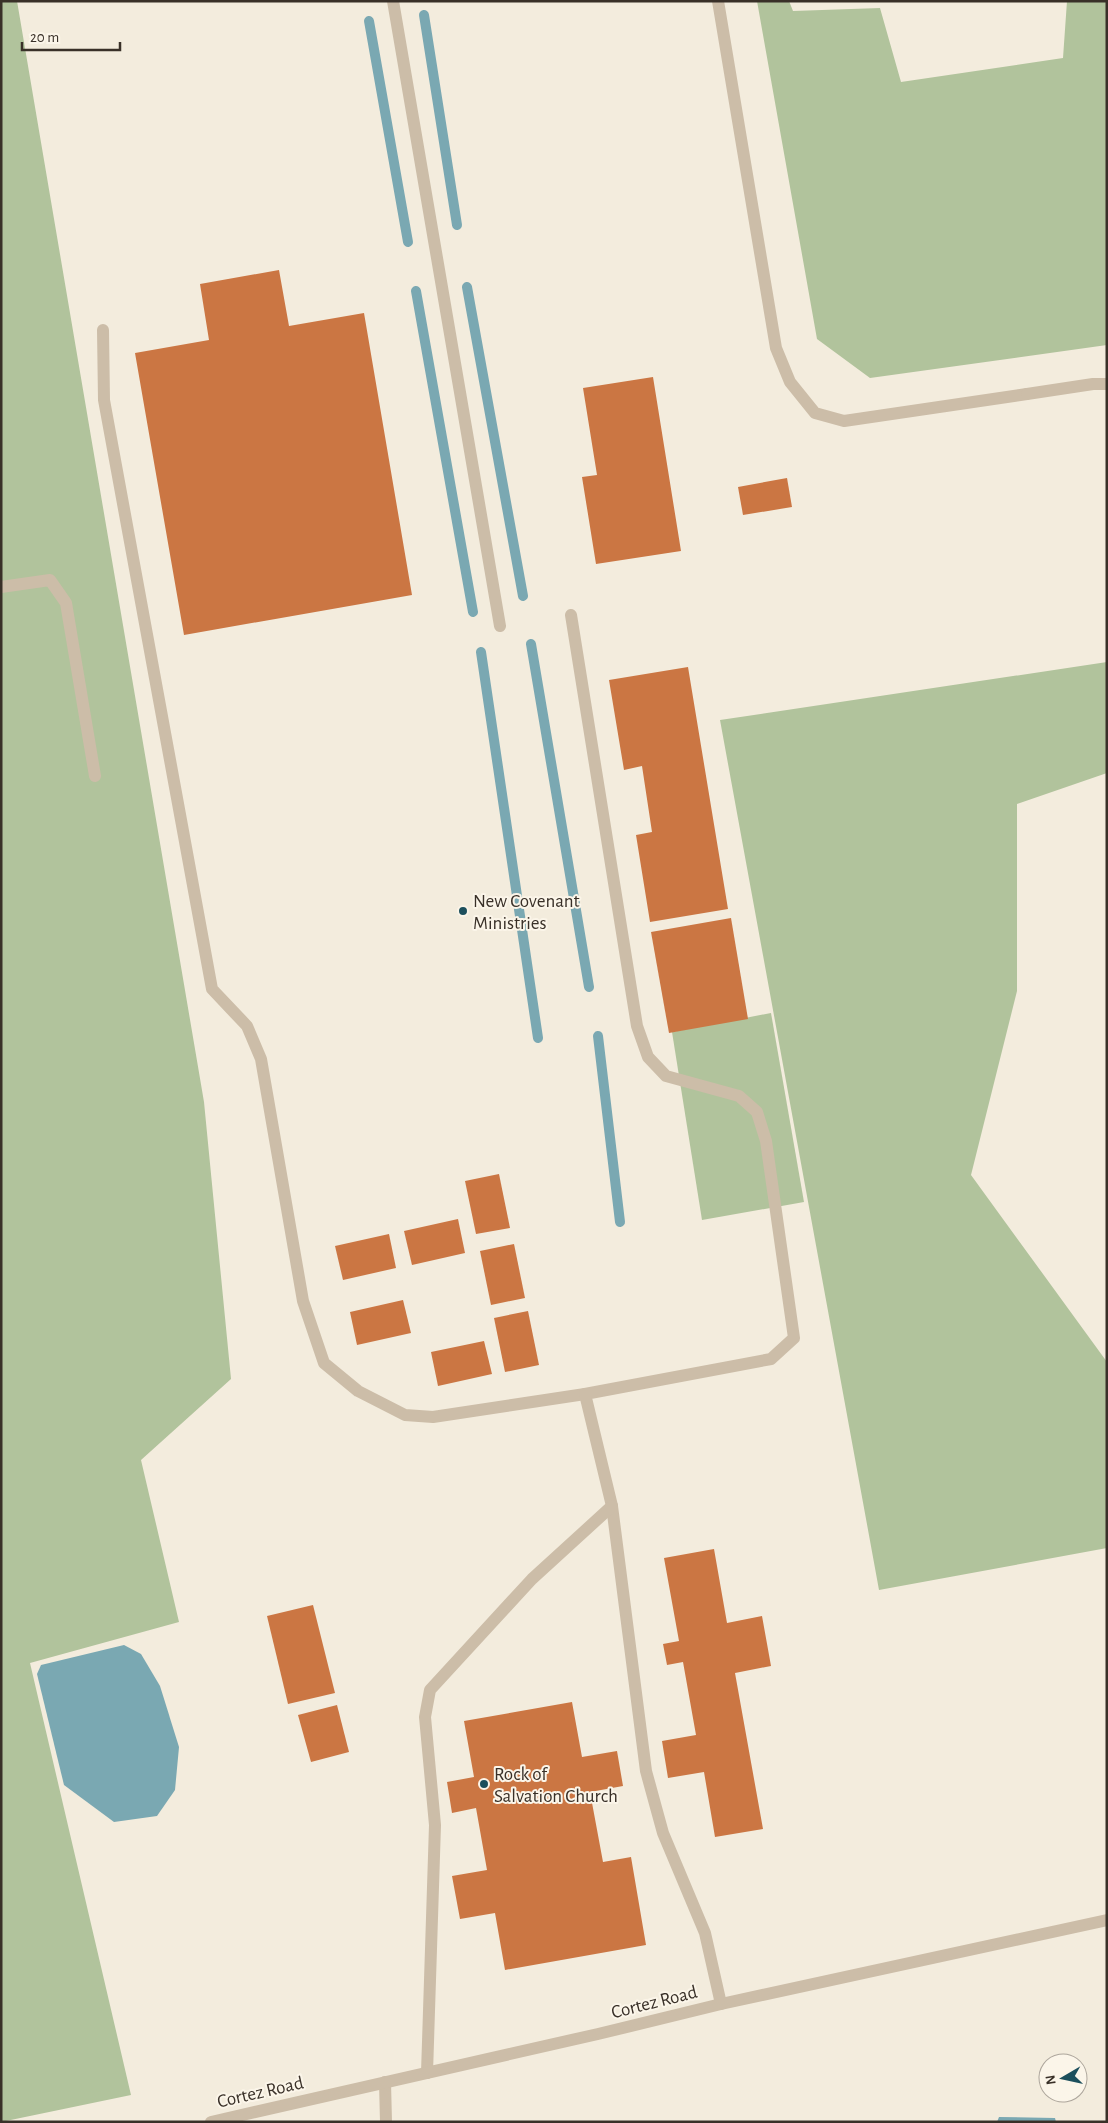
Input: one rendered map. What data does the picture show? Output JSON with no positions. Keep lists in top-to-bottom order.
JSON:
{
  "streets": {
    "street": ["Cortez Road"]
  },
  "places": ["New Covenant Ministries", "Rock of Salvation Church"],
  "scale_bar": "20 m",
  "north": "left"
}
